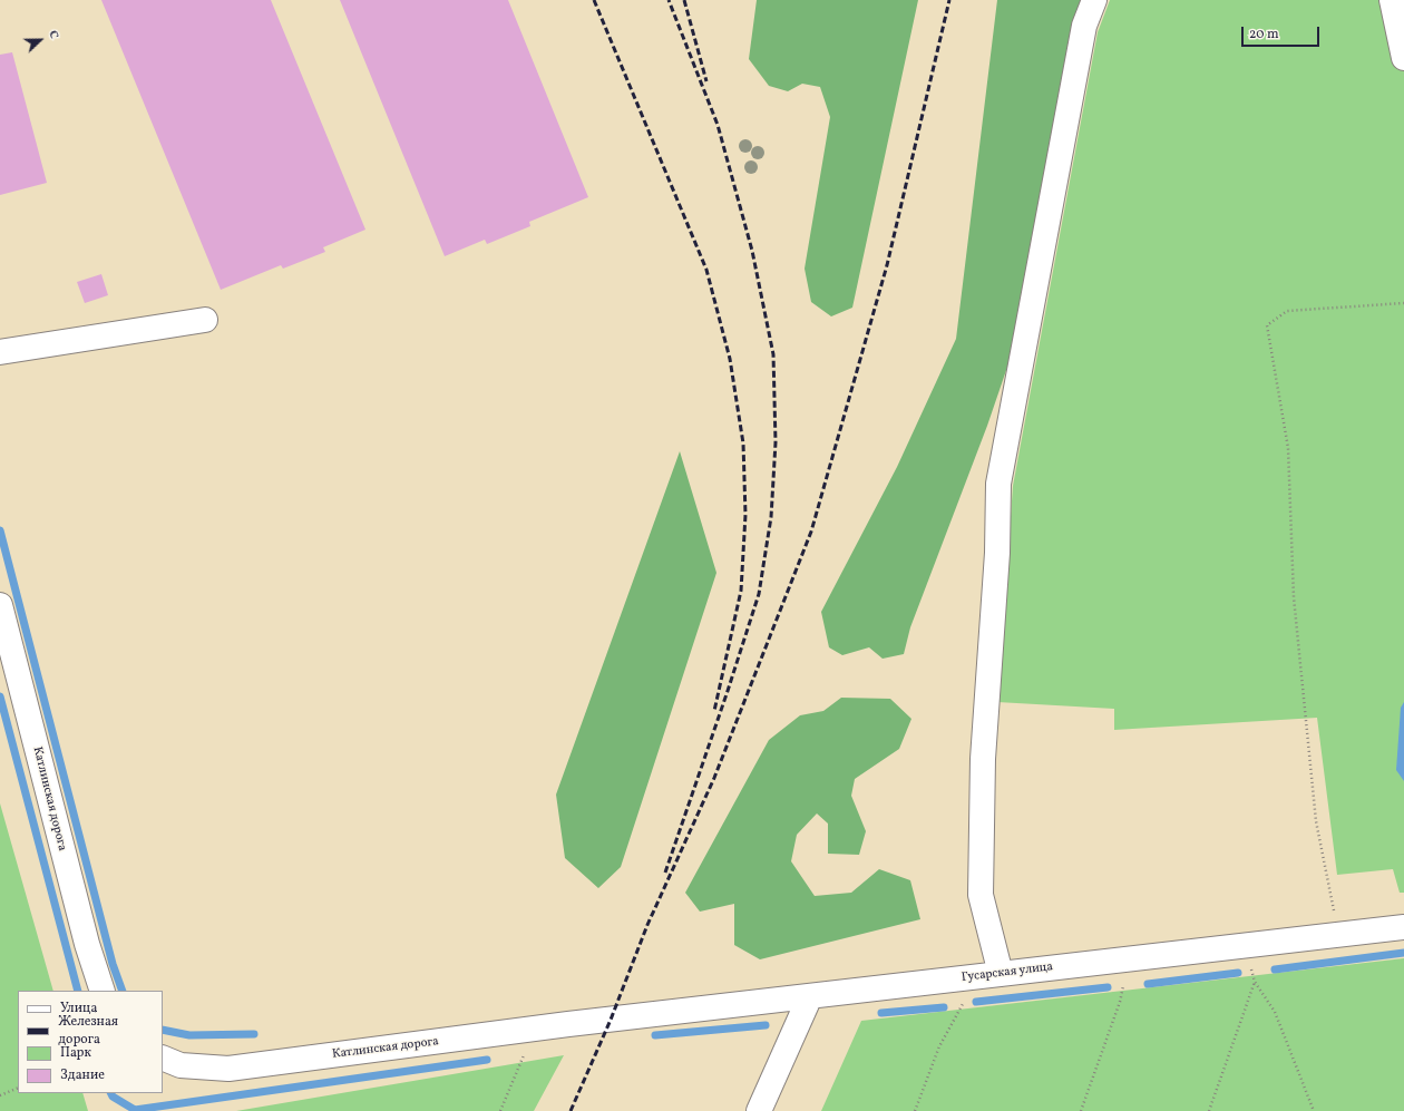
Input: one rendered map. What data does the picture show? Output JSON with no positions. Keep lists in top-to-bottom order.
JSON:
{
  "streets": {
    "street": ["Катлинская дорога", "Гусарская улица"]
  },
  "crossings": [
    ["Катлинская дорога", "Гусарская улица"]
  ],
  "legend": [
    "Улица",
    "Железная дорога",
    "Парк",
    "Здание"
  ],
  "scale_bar": "20 m",
  "north": "right"
}
